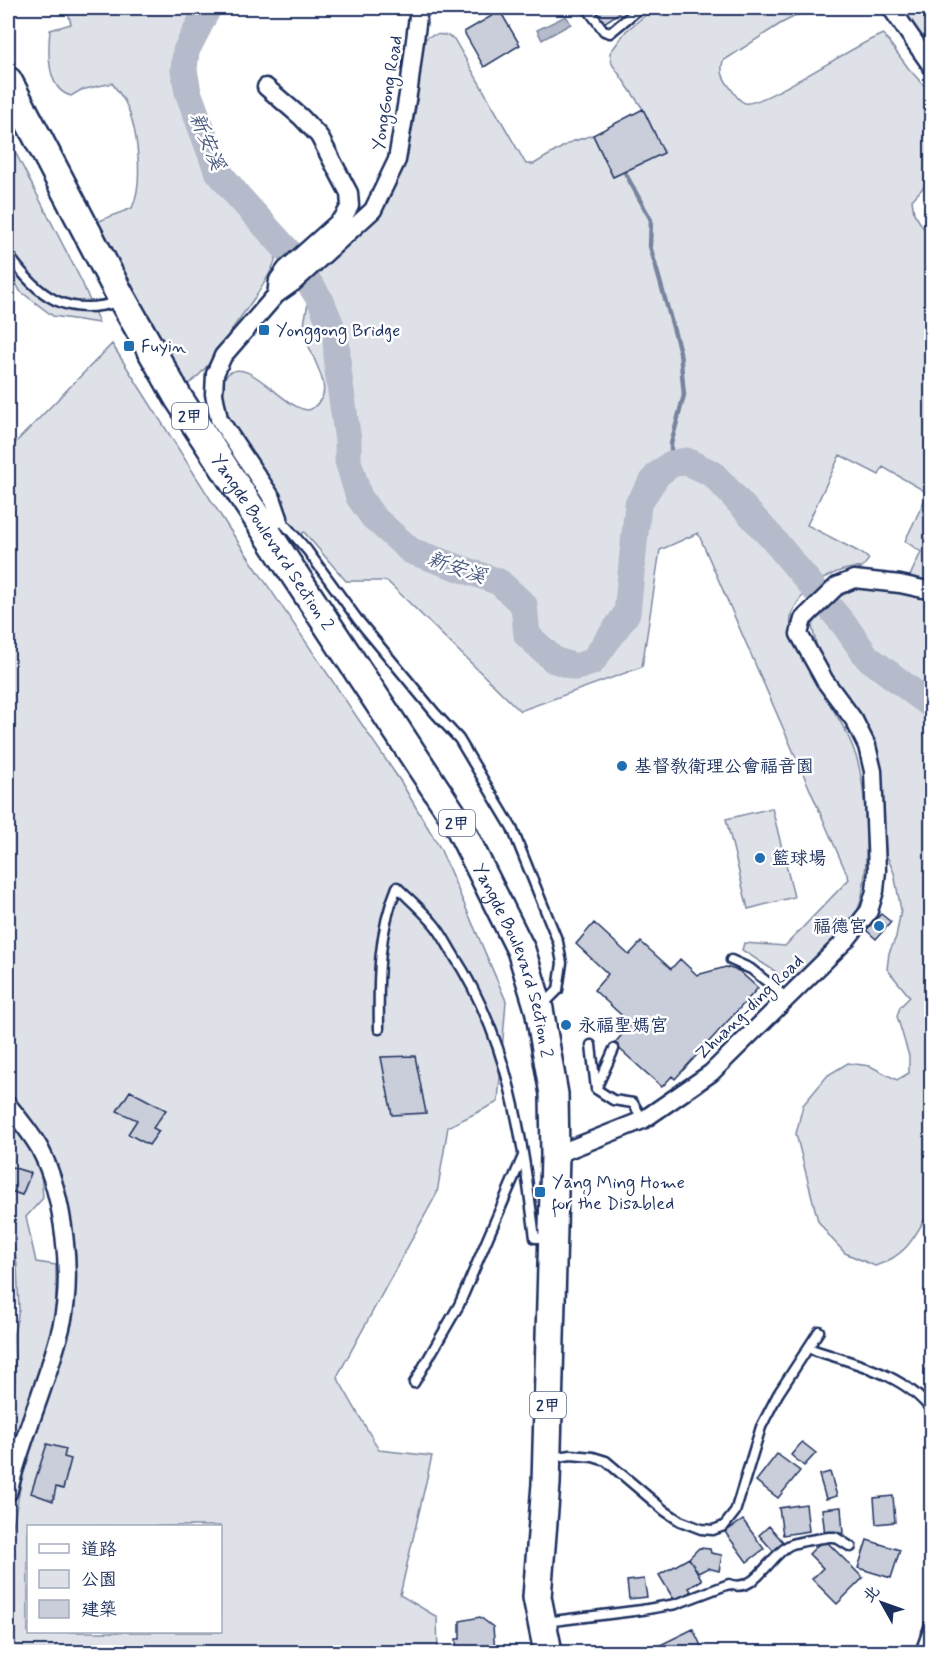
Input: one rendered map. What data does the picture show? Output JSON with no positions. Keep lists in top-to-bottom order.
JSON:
{
  "streets": {
    "main road": ["2甲", "Yangde Boulevard Section 2"],
    "street": ["YongGong Road", "Zhuang-ding Road"]
  },
  "crossings": [
    ["2甲", "Yangde Boulevard Section 2"],
    ["Yangde Boulevard Section 2", "Zhuang-ding Road"]
  ],
  "water": ["新安溪"],
  "places": {
    "transit": ["Yonggong Bridge", "Fuyin", "Yang Ming Home for the Disabled"],
    "other": [
      "基督教衛理公會福音園",
      "籃球場",
      "福德宮",
      "永福聖媽宮"
    ]
  },
  "legend": ["道路", "公園", "建築"],
  "north": "top left"
}
